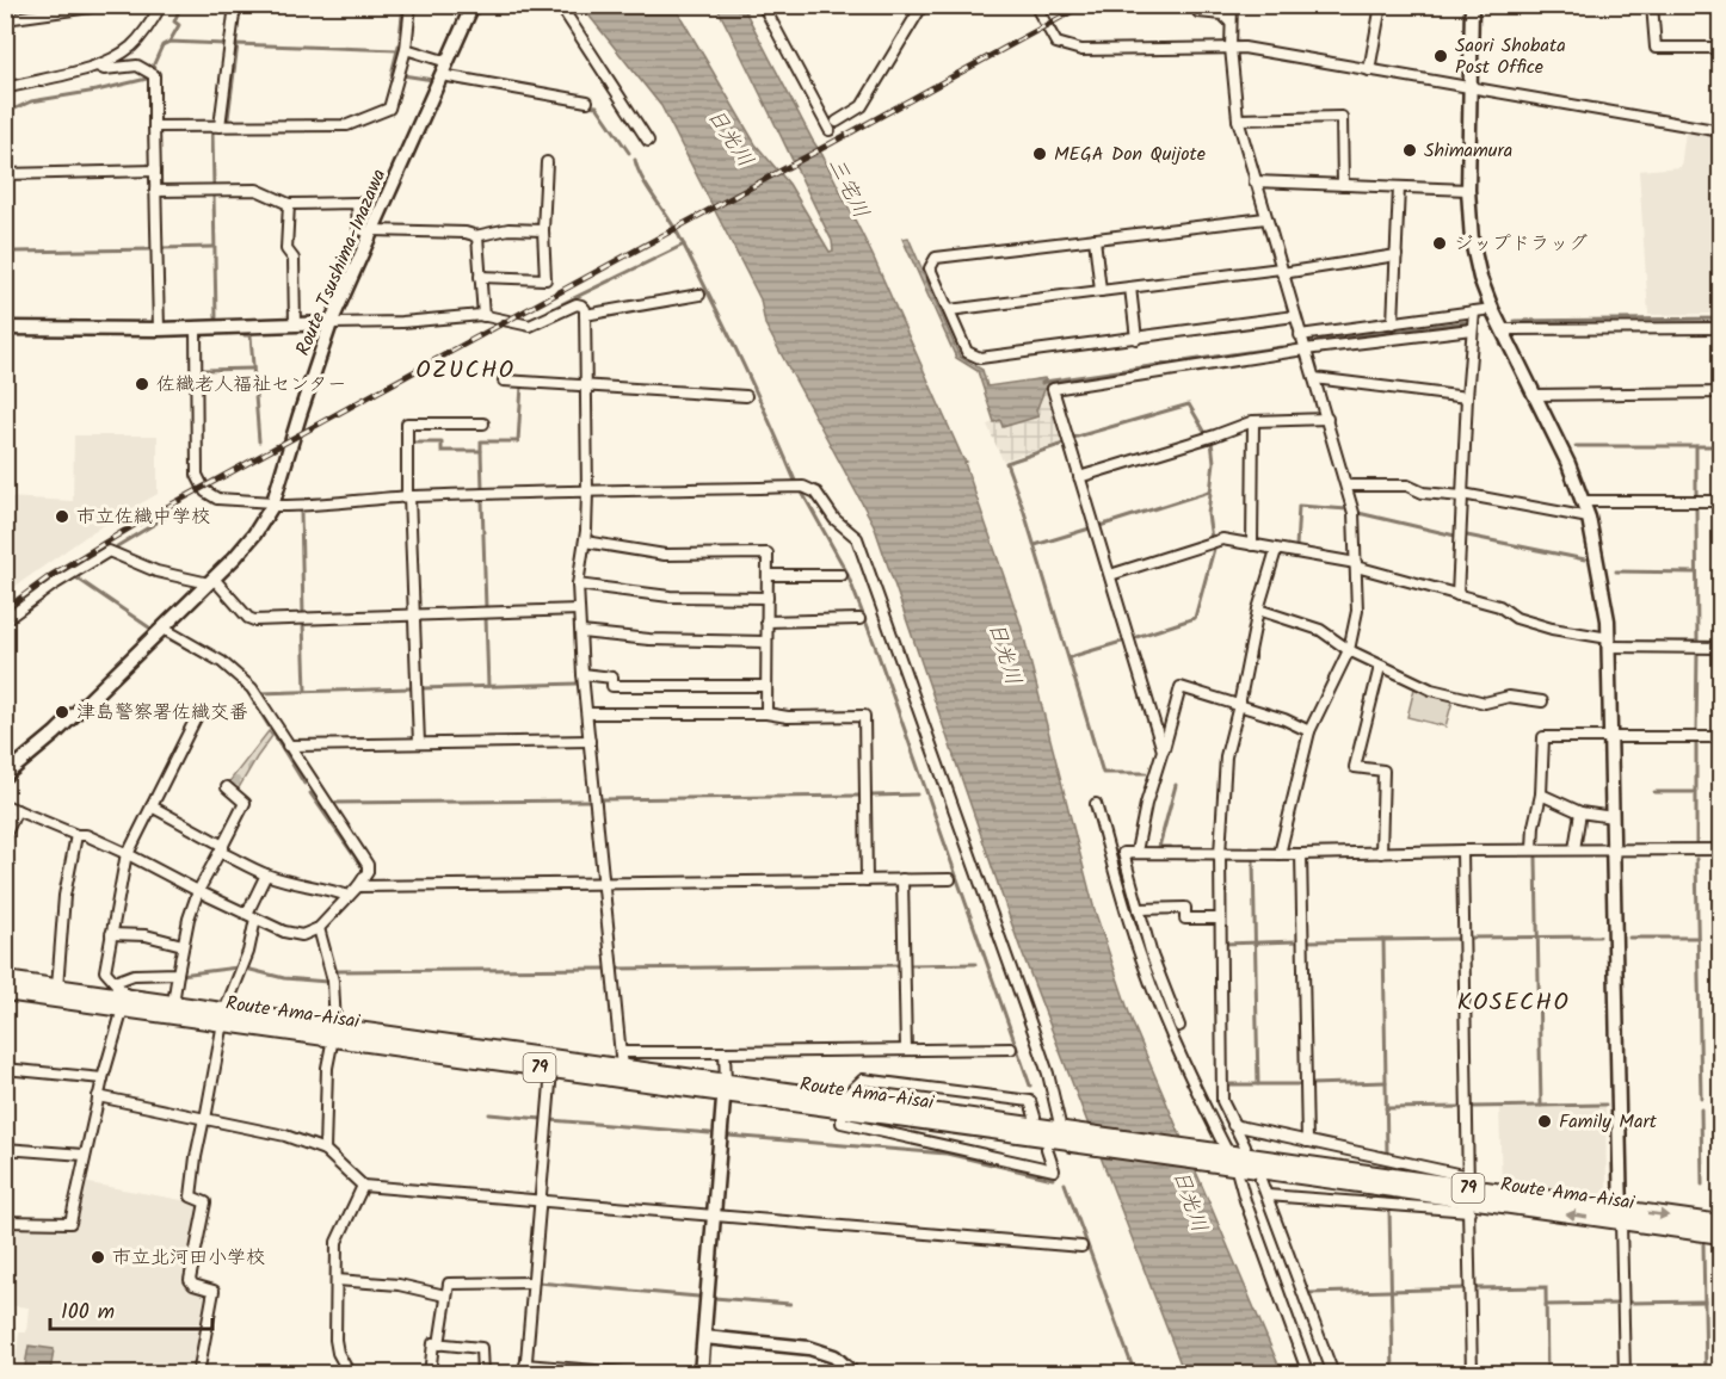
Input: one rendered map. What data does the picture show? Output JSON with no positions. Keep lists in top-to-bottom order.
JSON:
{
  "streets": {
    "main road": ["Route Ama-Aisai", "79"],
    "street": ["Route Tsushima-Inazawa"]
  },
  "districts": ["OZUCHO", "KOSECHO"],
  "water": ["日光川", "三宅川"],
  "places": [
    "Saori Shobata Post Office",
    "Shimamura",
    "MEGA Don Quijote",
    "ジップドラッグ",
    "佐織老人福祉センター",
    "市立佐織中学校",
    "津島警察署佐織交番",
    "Family Mart",
    "市立北河田小学校"
  ],
  "scale_bar": "100 m"
}
